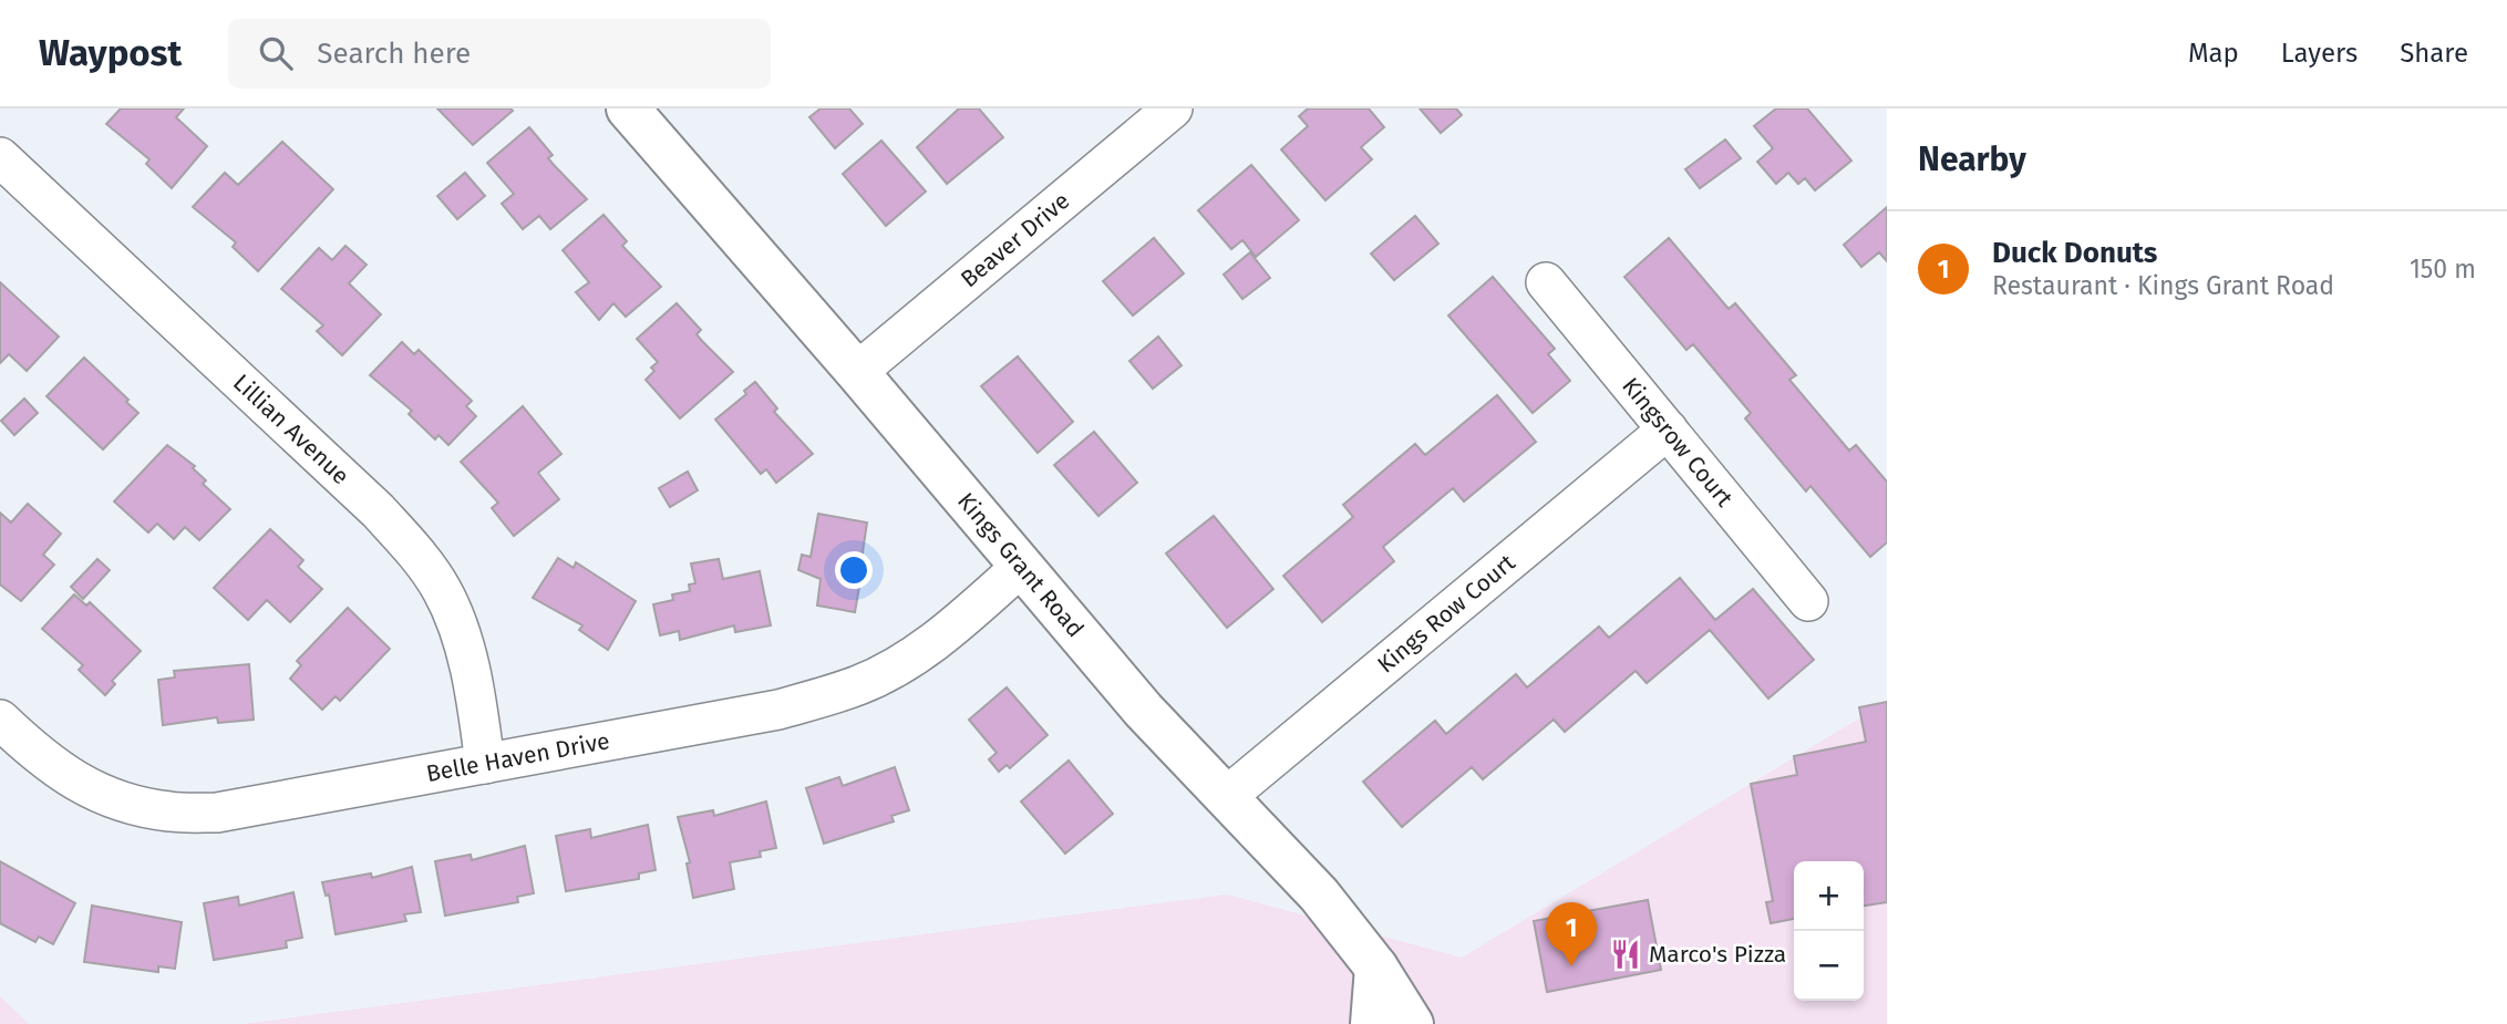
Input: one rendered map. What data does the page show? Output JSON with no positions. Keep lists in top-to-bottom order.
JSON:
{
  "streets": {
    "street": [
      "Beaver Drive",
      "Lillian Avenue",
      "Kingsrow Court",
      "Kings Grant Road",
      "Kings Row Court",
      "Belle Haven Drive"
    ]
  },
  "crossings": [
    ["Beaver Drive", "Kings Grant Road"],
    ["Lillian Avenue", "Belle Haven Drive"],
    ["Kingsrow Court", "Kings Row Court"],
    ["Kings Grant Road", "Kings Row Court"],
    ["Kings Grant Road", "Belle Haven Drive"]
  ],
  "places": {
    "restaurant": ["Marco's Pizza"]
  },
  "page": {
    "header": "Waypost",
    "search": "Search here",
    "nav": ["Map", "Layers", "Share"],
    "heading": "Nearby",
    "list": [
      {
        "mark": "1",
        "name": "Duck Donuts",
        "note": "Restaurant · Kings Grant Road",
        "value": "150 m"
      }
    ],
    "map_buttons": ["+", "−"],
    "pins": "1"
  }
}
